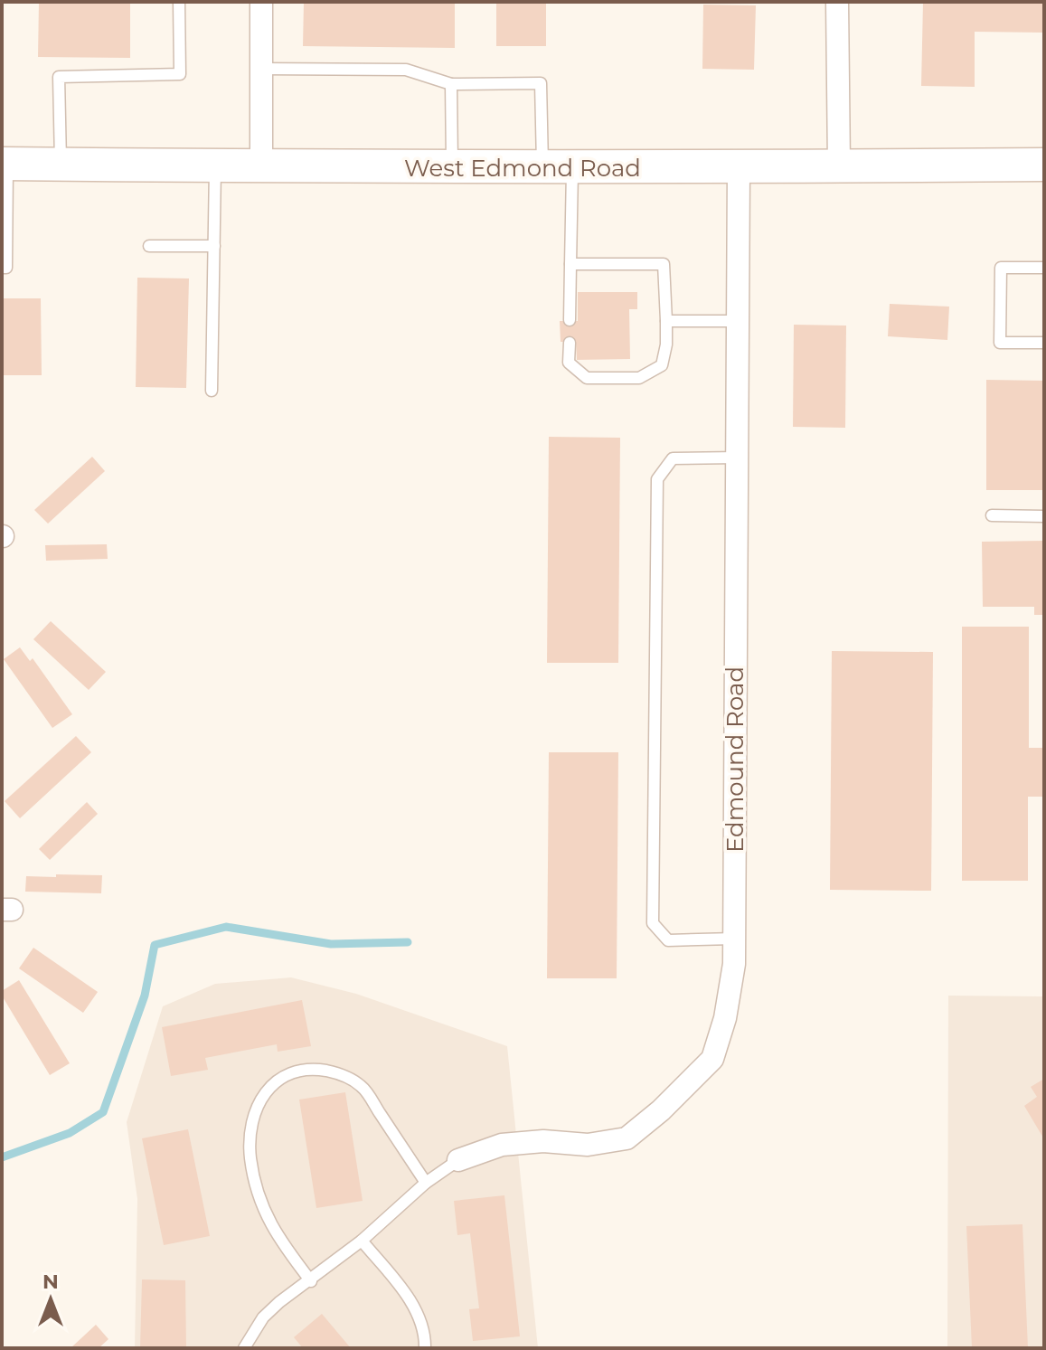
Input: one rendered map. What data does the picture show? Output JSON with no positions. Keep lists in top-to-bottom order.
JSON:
{
  "streets": {
    "main road": ["West Edmond Road"],
    "street": ["Edmound Road"]
  },
  "crossings": [
    ["West Edmond Road", "Edmound Road"]
  ],
  "north": "top"
}
